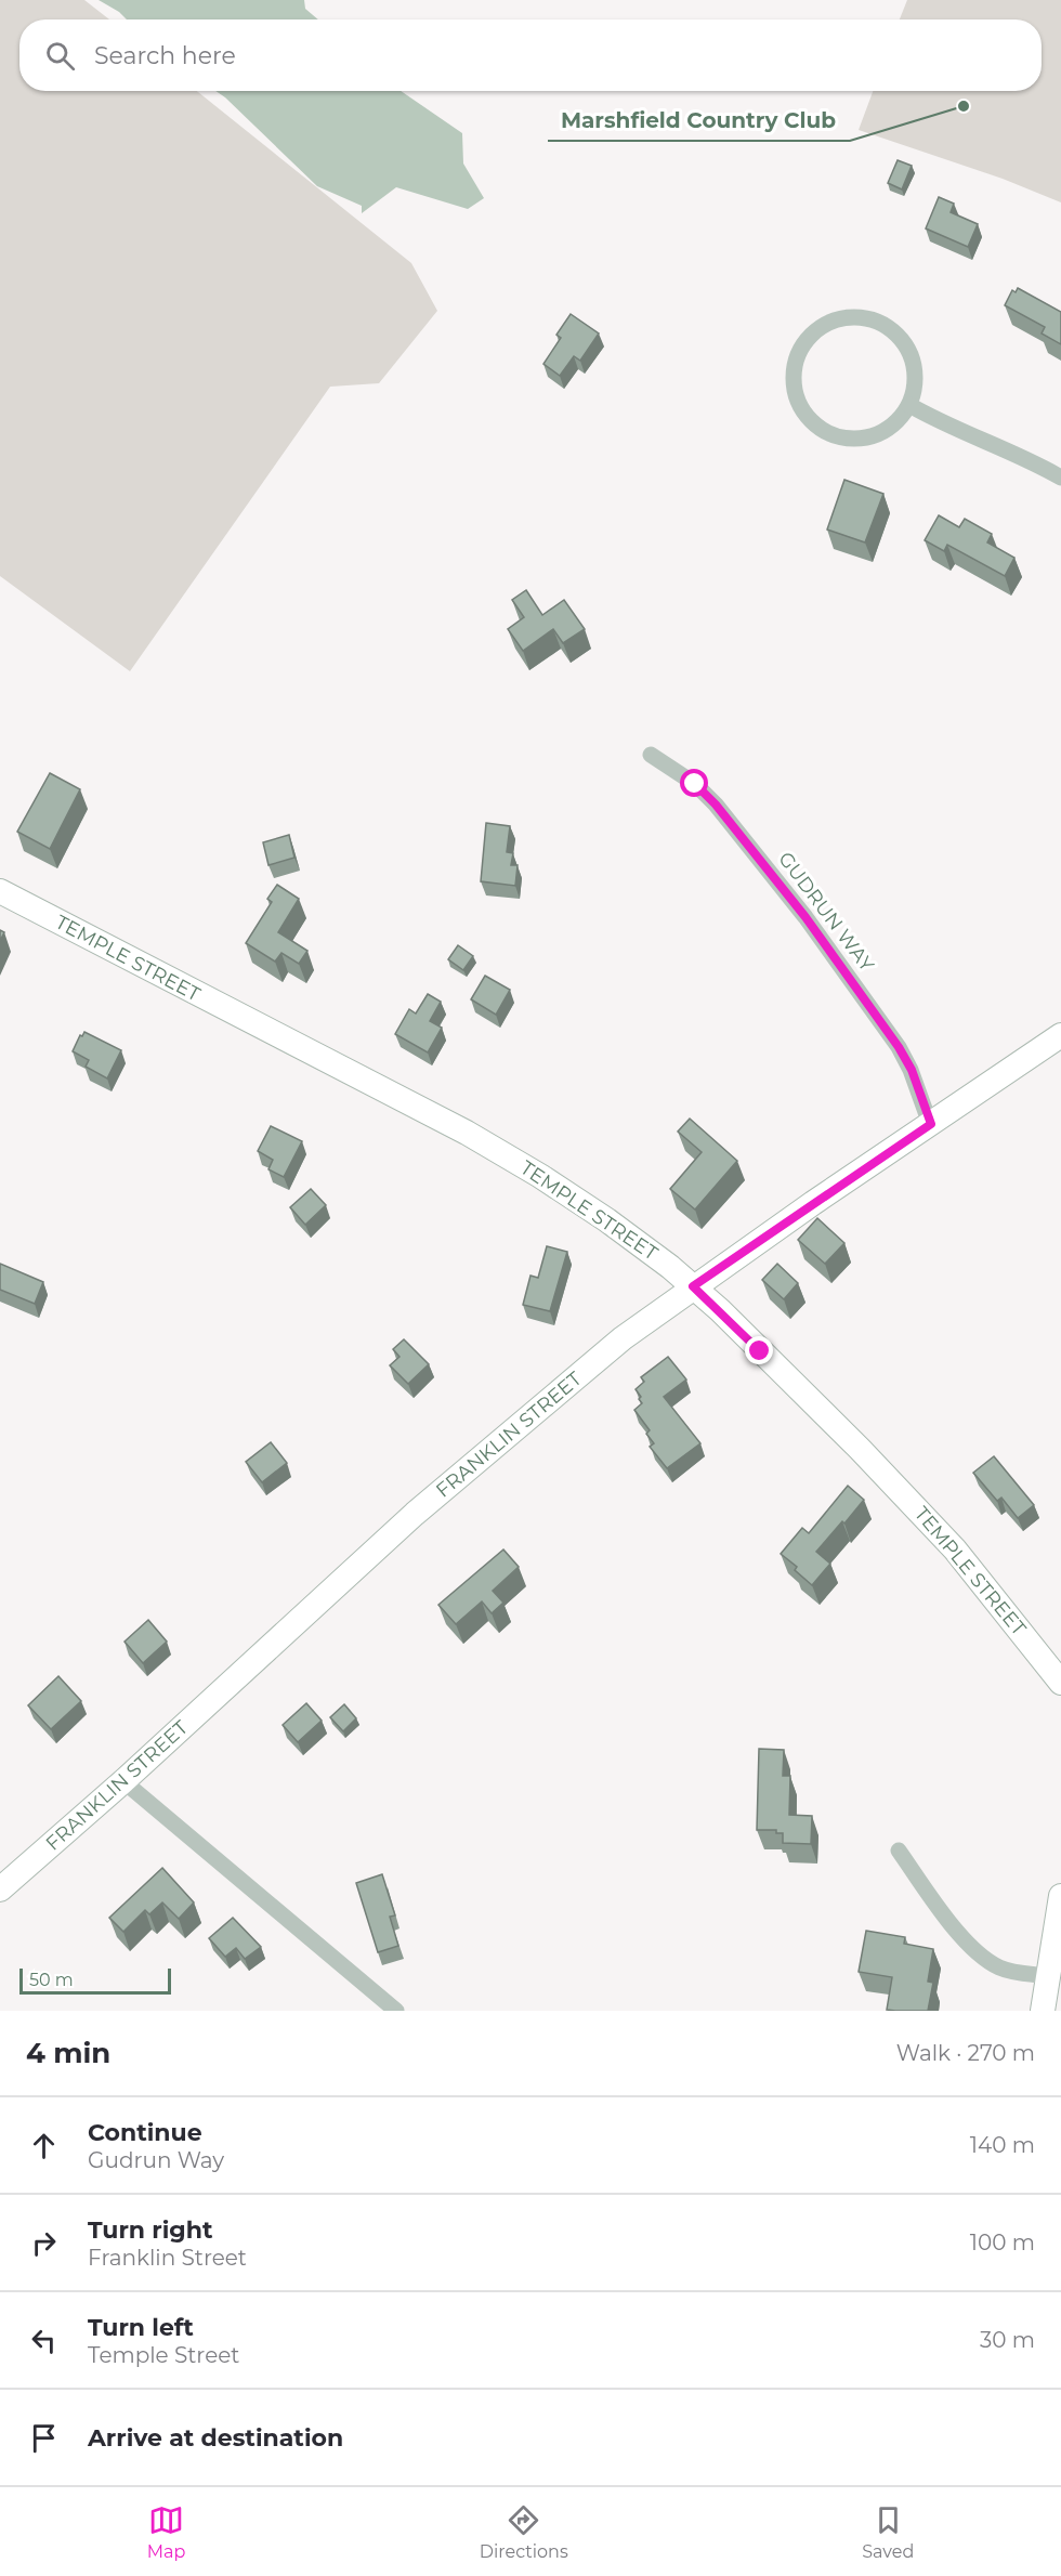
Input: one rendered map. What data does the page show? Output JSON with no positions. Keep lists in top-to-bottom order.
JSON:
{
  "streets": {
    "main road": ["TEMPLE STREET", "FRANKLIN STREET"],
    "street": ["GUDRUN WAY"]
  },
  "crossings": [
    ["GUDRUN WAY", "FRANKLIN STREET"],
    ["TEMPLE STREET", "FRANKLIN STREET"]
  ],
  "places": ["Marshfield Country Club"],
  "scale_bar": "50 m",
  "page": {
    "search": "Search here",
    "scale": "50 m",
    "heading": ["4 min", "Walk · 270 m"],
    "list": [
      ["Continue", "Gudrun Way", "140 m"],
      ["Turn right", "Franklin Street", "100 m"],
      ["Turn left", "Temple Street", "30 m"],
      "Arrive at destination"
    ],
    "nav": ["Map", "Directions", "Saved"]
  }
}
